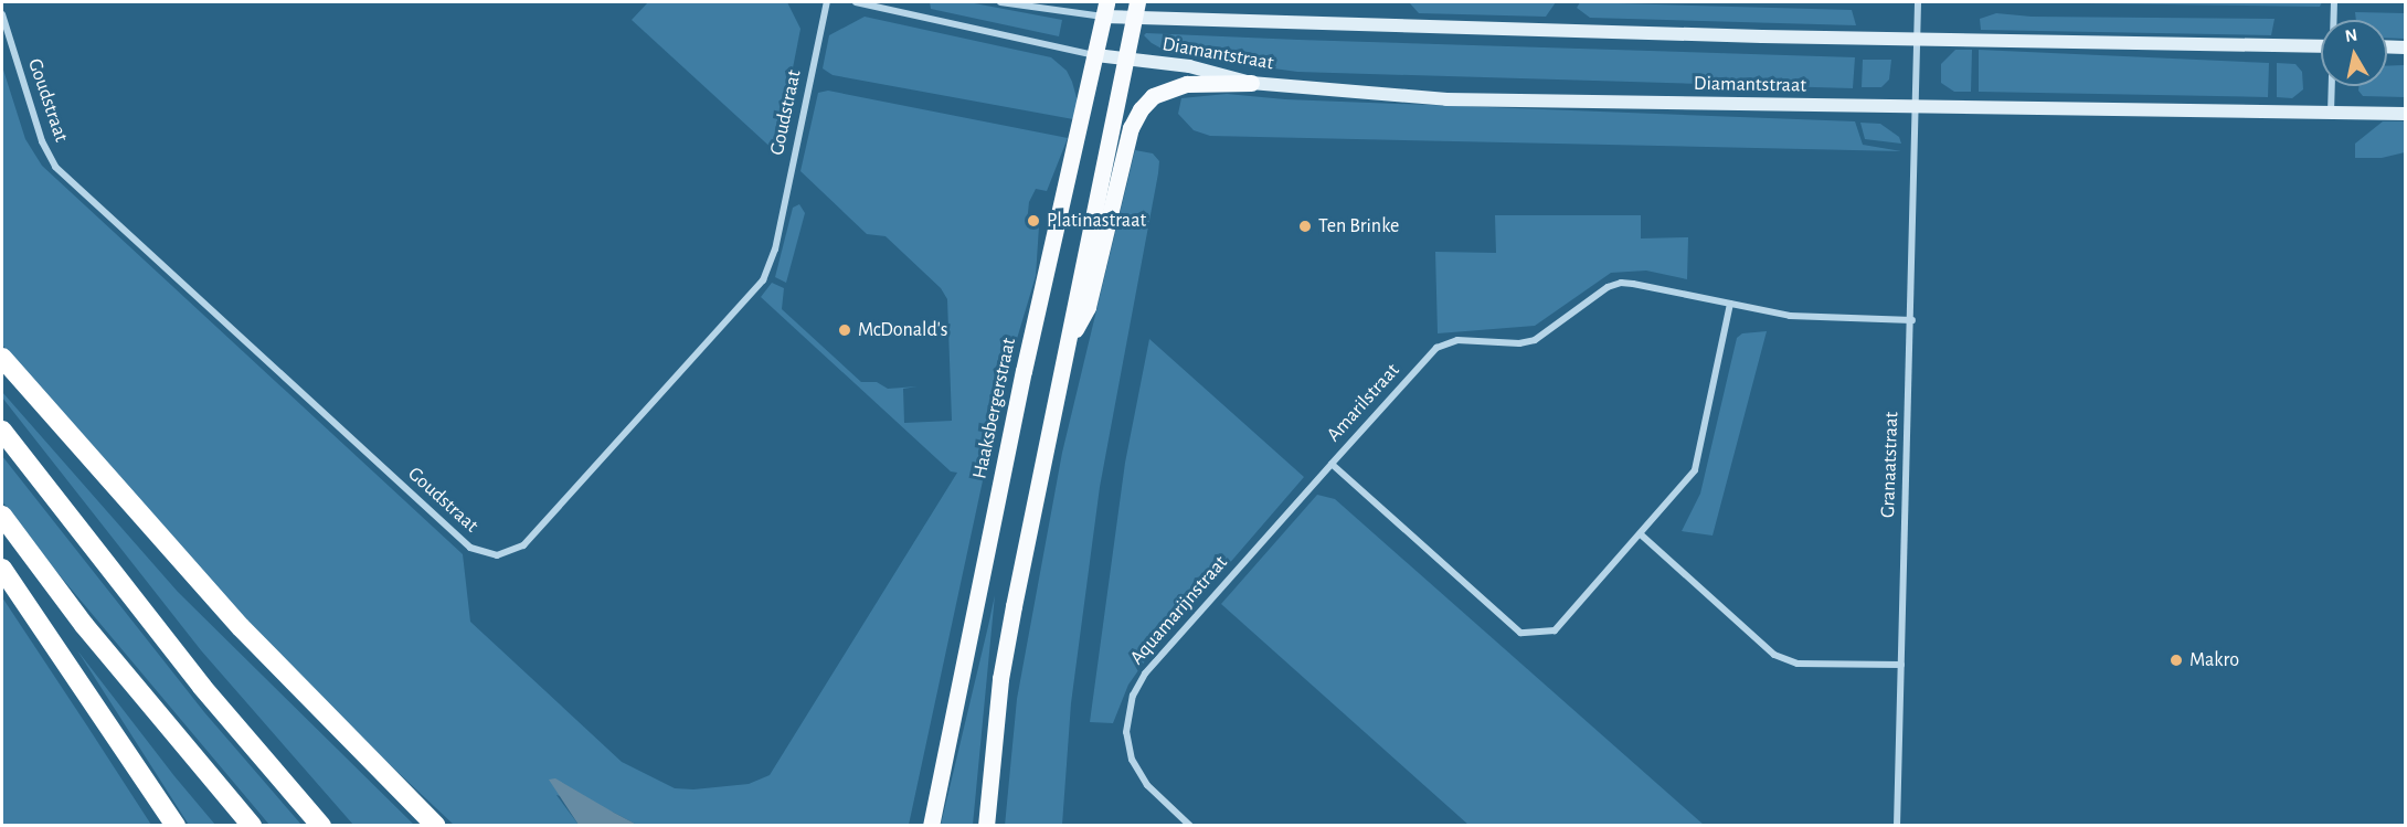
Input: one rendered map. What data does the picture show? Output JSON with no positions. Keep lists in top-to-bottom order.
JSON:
{
  "streets": {
    "main road": ["Diamantstraat", "Haaksbergerstraat"],
    "street": [
      "Goudstraat",
      "Amarilstraat",
      "Granaatstraat",
      "Aquamarijnstraat"
    ]
  },
  "crossings": [
    ["Diamantstraat", "Haaksbergerstraat"],
    ["Diamantstraat", "Granaatstraat"],
    ["Amarilstraat", "Granaatstraat"],
    ["Amarilstraat", "Aquamarijnstraat"]
  ],
  "places": [
    "Platinastraat",
    "Ten Brinke",
    "McDonald's",
    "Makro"
  ],
  "north": "top"
}
